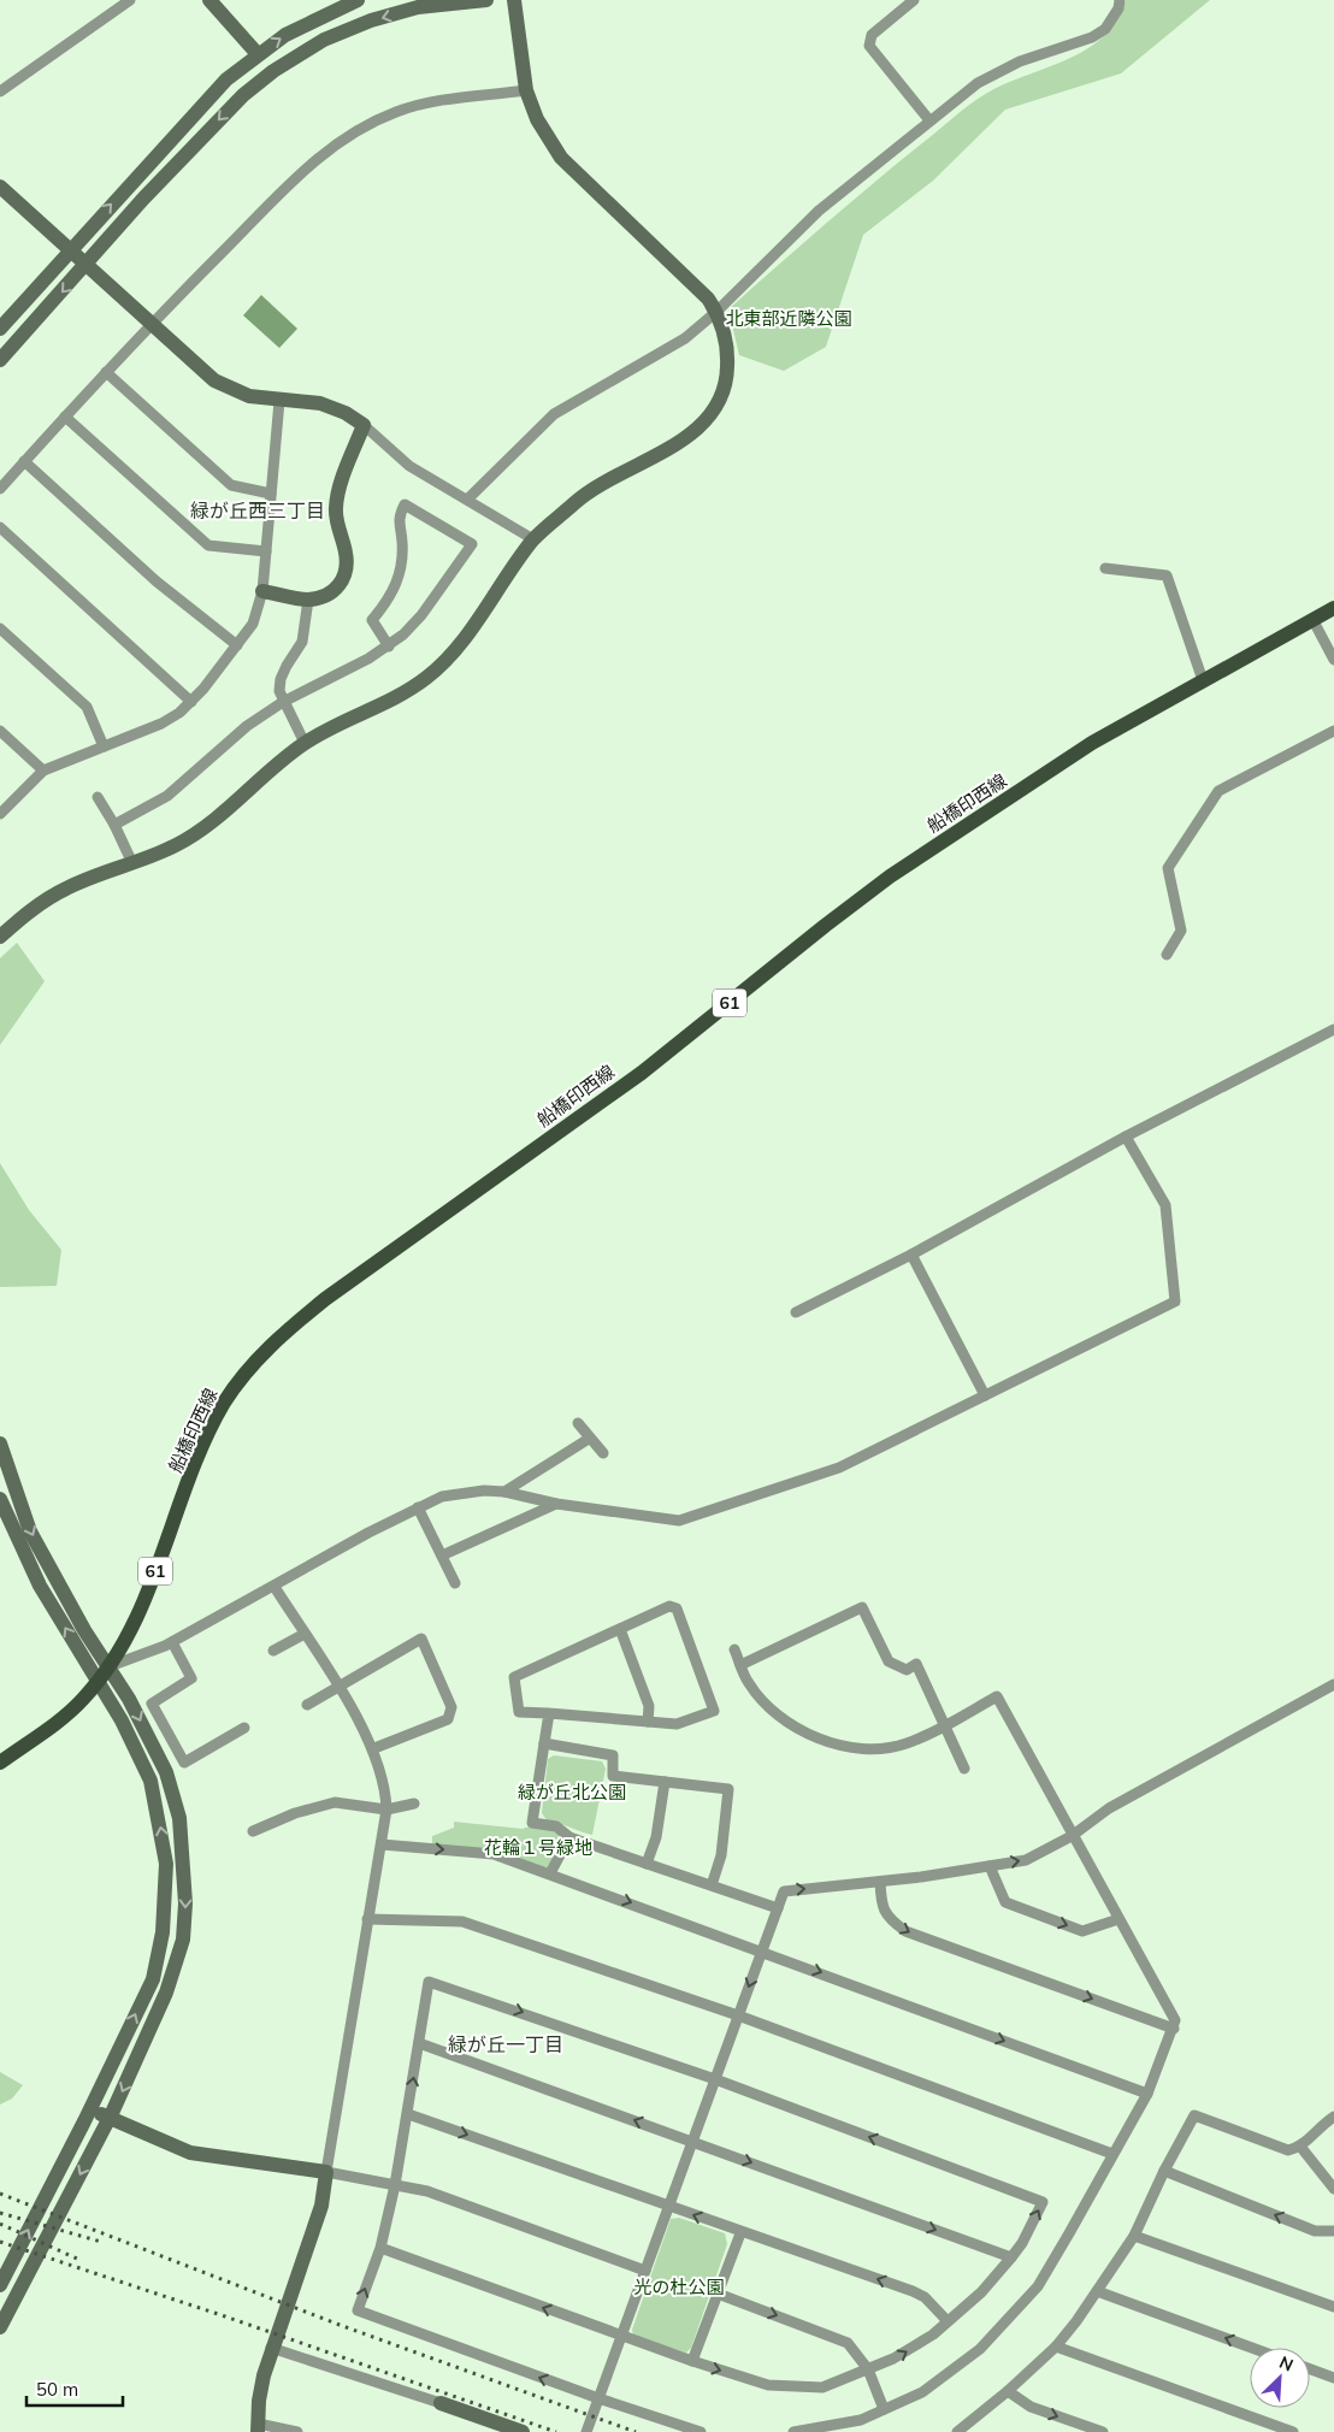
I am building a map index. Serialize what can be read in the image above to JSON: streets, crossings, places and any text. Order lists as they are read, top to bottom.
{
  "streets": {
    "main road": ["船橋印西線", "61"]
  },
  "districts": ["緑が丘西三丁目", "緑が丘一丁目"],
  "parks": [
    "北東部近隣公園",
    "緑が丘北公園",
    "花輪１号緑地",
    "光の杜公園"
  ],
  "scale_bar": "50 m",
  "north": "top right"
}
